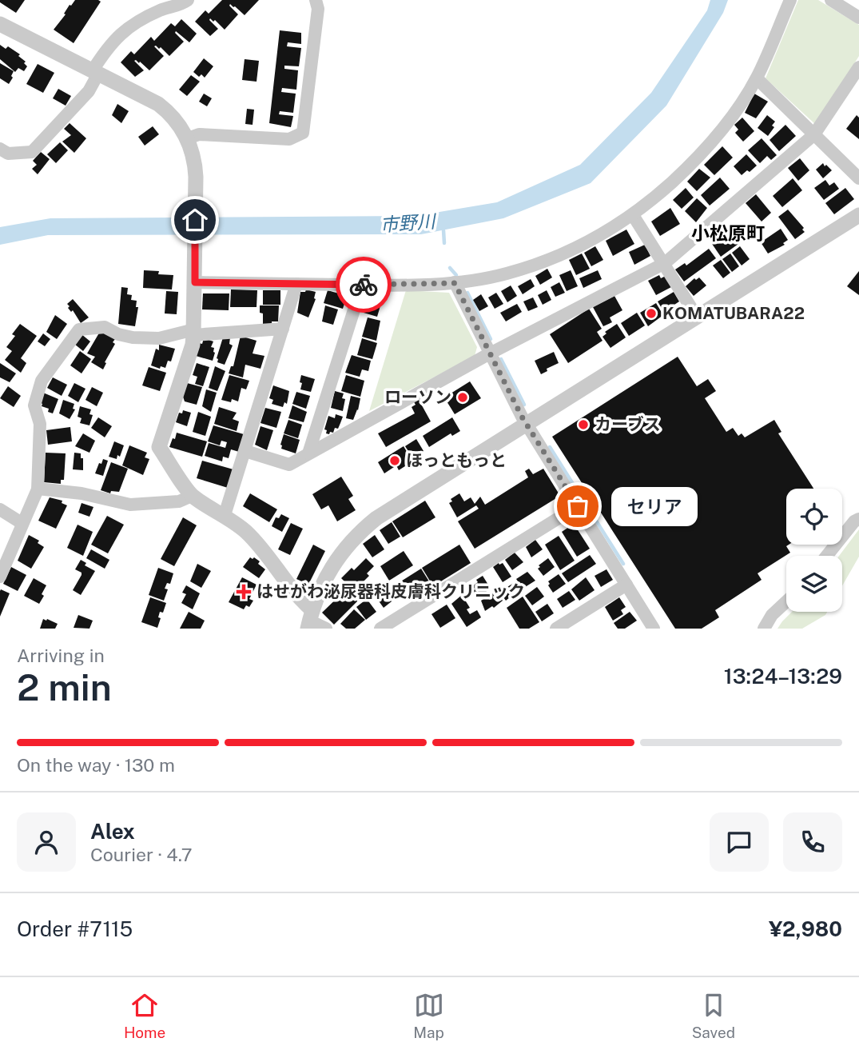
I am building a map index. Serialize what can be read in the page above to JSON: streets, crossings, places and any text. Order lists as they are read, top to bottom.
{
  "districts": ["小松原町"],
  "water": ["市野川"],
  "places": {
    "other": [
      "KOMATUBARA22",
      "ローソン",
      "カーブス",
      "ほっともっと",
      "セリア"
    ],
    "health": ["はせがわ泌尿器科皮膚科クリニック"]
  },
  "page": {
    "bubble": "セリア",
    "heading": ["2 min", "Arriving in", "13:24–13:29"],
    "panel": [
      "Alex",
      "Courier · 4.7",
      "Order #7115",
      "¥2,980"
    ],
    "bar": "On the way · 130 m",
    "tabs": ["Home", "Map", "Saved"]
  }
}
